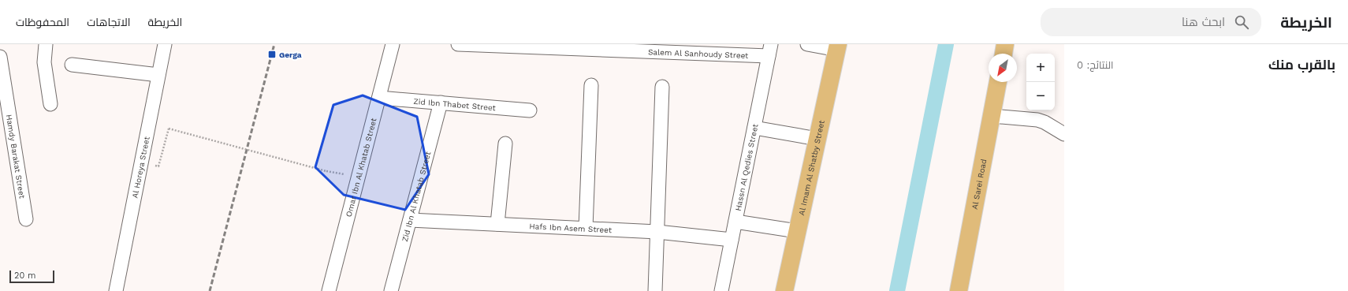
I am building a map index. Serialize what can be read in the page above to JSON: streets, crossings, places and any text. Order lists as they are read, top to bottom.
{
  "streets": {
    "main road": ["Al Imam Al Shatby Street", "Al Sarei Road"],
    "street": [
      "Salem Al Sanhoudy Street",
      "Zid Ibn Thabet Street",
      "Hamdy Barakat Street",
      "Al Horeya Street",
      "Omar Ibn Al Khatab Street",
      "Hassn Al Qedies Street",
      "Zid Ibn Al Khatab Street",
      "Hafs Ibn Asem Street"
    ]
  },
  "crossings": [
    ["Salem Al Sanhoudy Street", "Hassn Al Qedies Street"],
    ["Zid Ibn Thabet Street", "Omar Ibn Al Khatab Street"],
    ["Zid Ibn Thabet Street", "Zid Ibn Al Khatab Street"],
    ["Hassn Al Qedies Street", "Hafs Ibn Asem Street"],
    ["Zid Ibn Al Khatab Street", "Hafs Ibn Asem Street"]
  ],
  "places": {
    "transit": ["Gerga"]
  },
  "scale_bar": "20 m",
  "north": "bottom left",
  "page": {
    "header": "الخريطة",
    "search": "ابحث هنا",
    "nav": ["الخريطة", "الاتجاهات", "المحفوظات"],
    "heading": ["بالقرب منك", "النتائج: 0"],
    "map_buttons": ["+", "−"],
    "scale": "20 m"
  }
}
